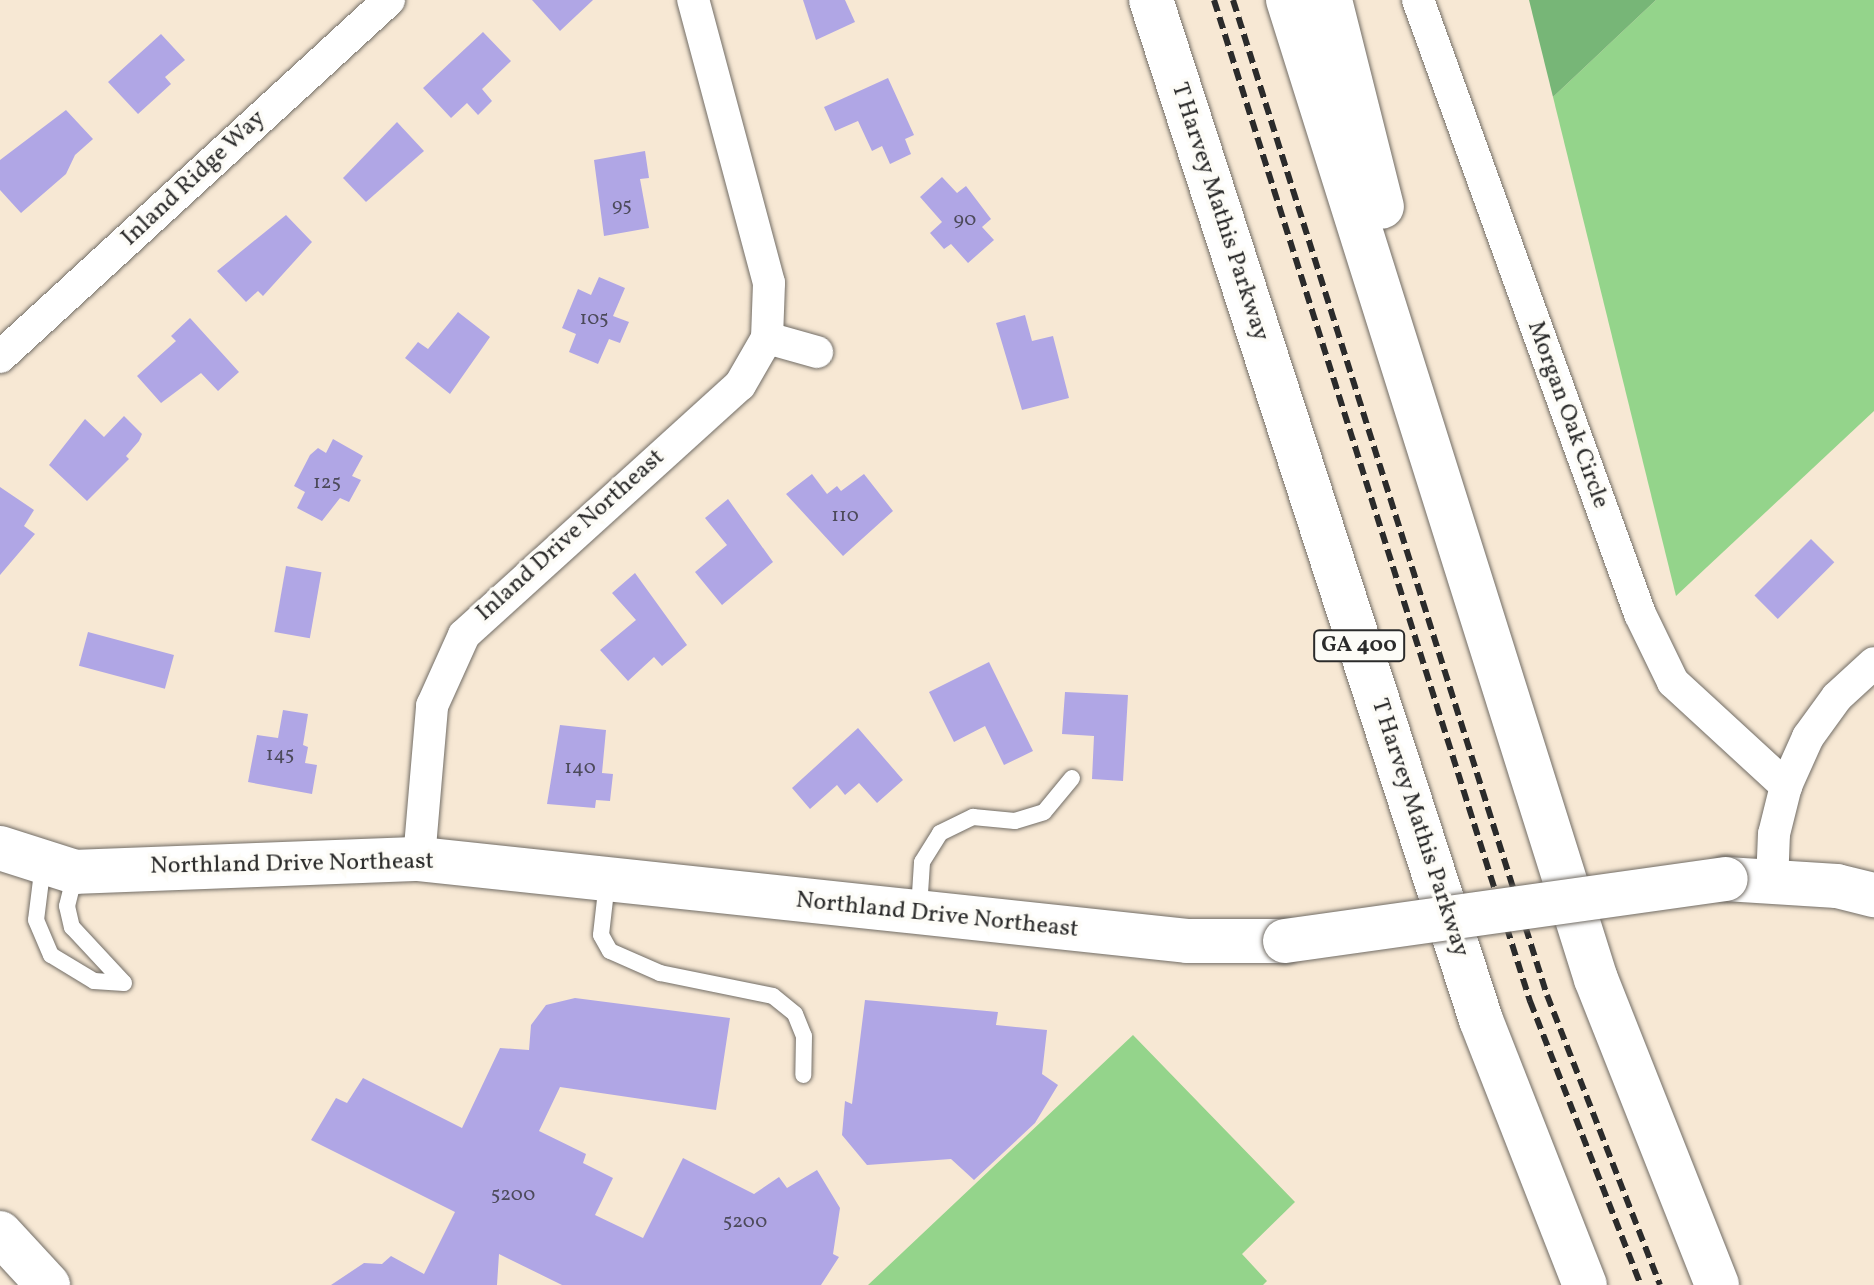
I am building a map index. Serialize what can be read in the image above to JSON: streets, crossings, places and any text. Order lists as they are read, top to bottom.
{
  "streets": {
    "main road": ["T Harvey Mathis Parkway", "GA 400", "Northland Drive Northeast"],
    "street": ["Inland Ridge Way", "Morgan Oak Circle", "Inland Drive Northeast"]
  },
  "crossings": [
    ["Inland Drive Northeast", "Northland Drive Northeast"]
  ],
  "house_numbers": [
    "95",
    "90",
    "105",
    "125",
    "110",
    "145",
    "140",
    "5200",
    "5200"
  ]
}
